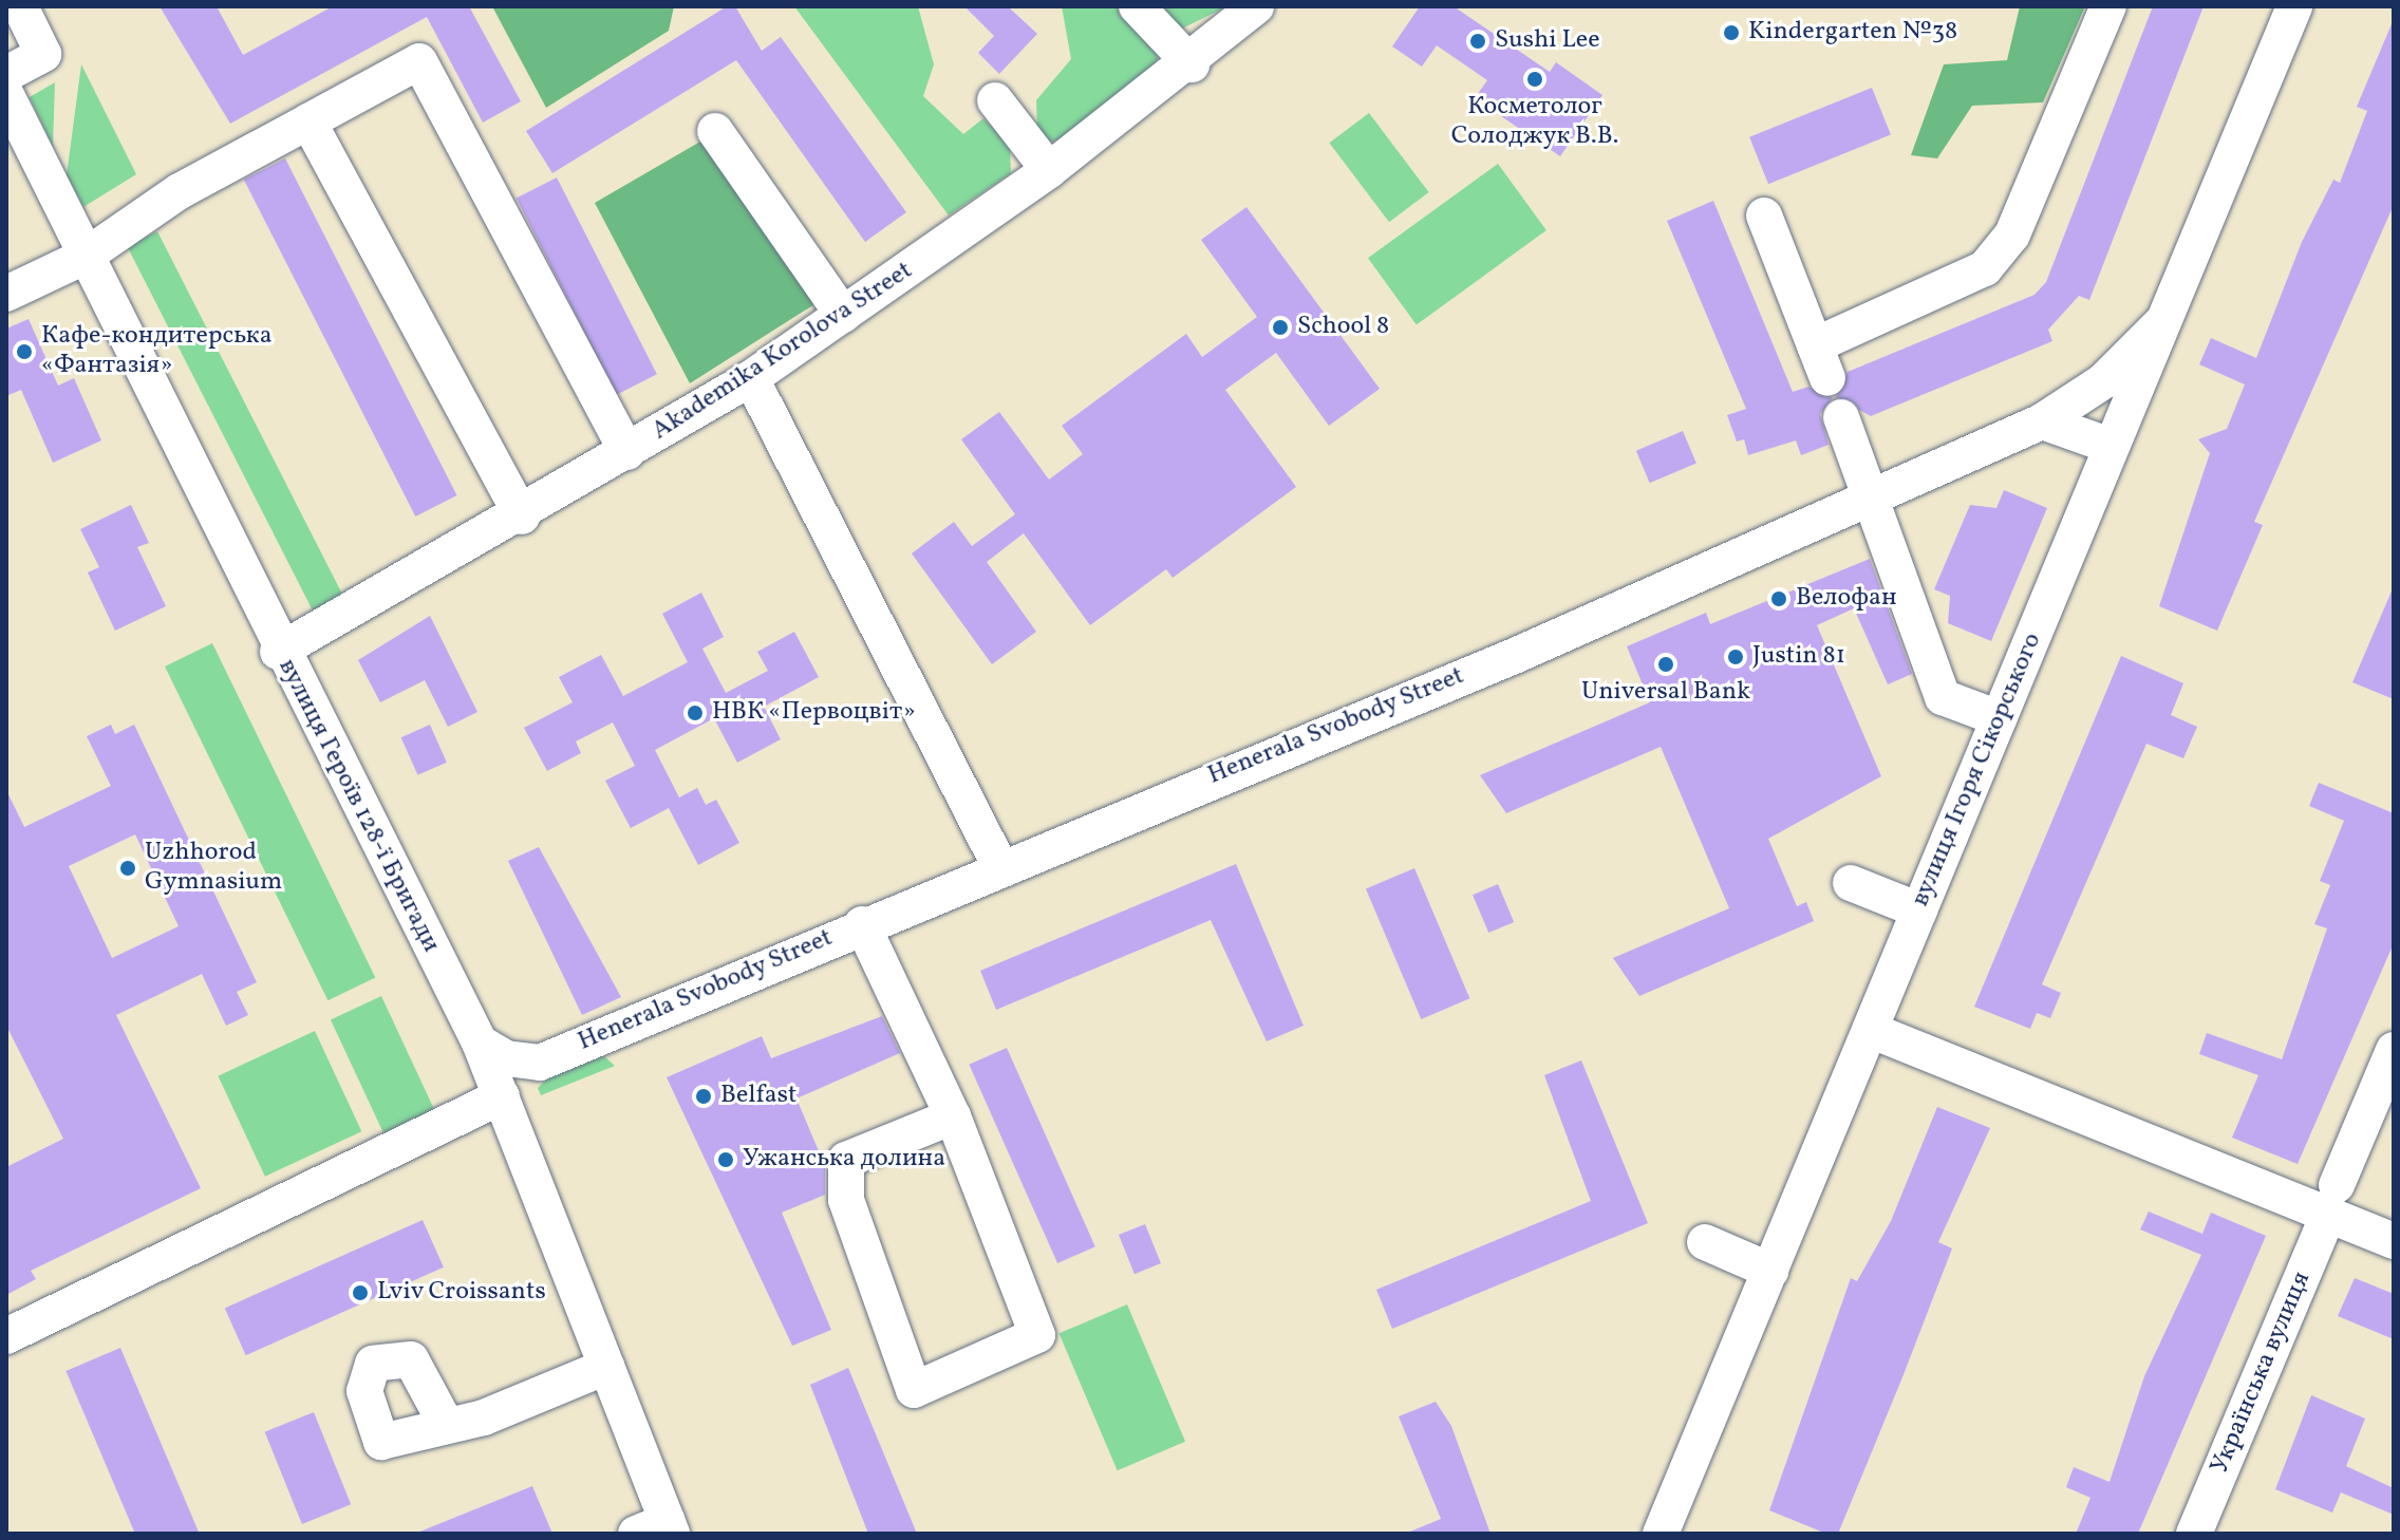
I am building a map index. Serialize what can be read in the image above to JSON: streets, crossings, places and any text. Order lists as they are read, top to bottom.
{
  "streets": {
    "street": [
      "Akademika Korolova Street",
      "Henerala Svobody Street",
      "вулиця Ігоря Сікорського",
      "вулиця Героїв 128-ї Бригади",
      "Українська вулиця"
    ]
  },
  "crossings": [
    ["Akademika Korolova Street", "вулиця Героїв 128-ї Бригади"],
    ["Henerala Svobody Street", "вулиця Ігоря Сікорського"]
  ],
  "places": [
    "Kindergarten №38",
    "Sushi Lee",
    "Косметолог Солоджук В.В.",
    "School 8",
    "Кафе-кондитерська «Фантазія»",
    "Велофан",
    "Justin 81",
    "Universal Bank",
    "НВК «Первоцвіт»",
    "Uzhhorod Gymnasium",
    "Belfast",
    "Ужанська долина",
    "Lviv Croissants"
  ]
}
